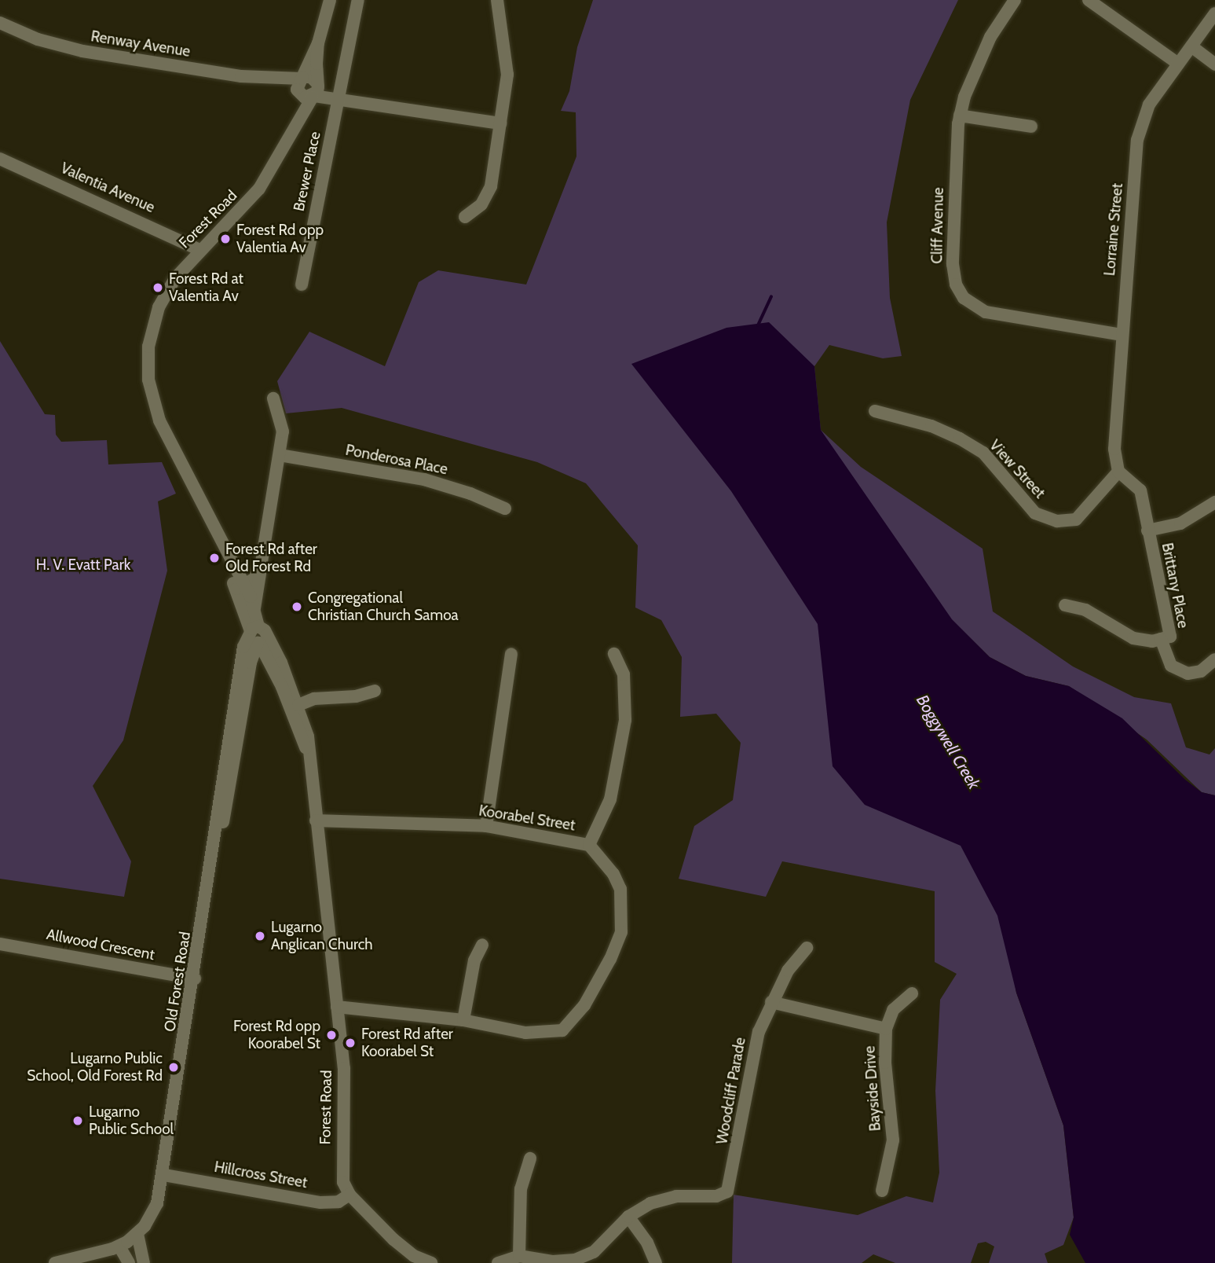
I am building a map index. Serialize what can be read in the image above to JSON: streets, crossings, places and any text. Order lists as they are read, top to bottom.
{
  "streets": {
    "street": [
      "Renway Avenue",
      "Brewer Place",
      "Valentia Avenue",
      "Forest Road",
      "Cliff Avenue",
      "Lorraine Street",
      "Ponderosa Place",
      "View Street",
      "Brittany Place",
      "Koorabel Street",
      "Allwood Crescent",
      "Old Forest Road",
      "Bayside Drive",
      "Woodcliff Parade",
      "Hillcross Street"
    ]
  },
  "crossings": [
    ["Renway Avenue", "Forest Road"],
    ["Valentia Avenue", "Forest Road"],
    ["Forest Road", "Koorabel Street"],
    ["Forest Road", "Old Forest Road"],
    ["Forest Road", "Hillcross Street"],
    ["Cliff Avenue", "Lorraine Street"],
    ["Lorraine Street", "View Street"],
    ["Lorraine Street", "Brittany Place"],
    ["View Street", "Brittany Place"],
    ["Allwood Crescent", "Old Forest Road"],
    ["Old Forest Road", "Hillcross Street"]
  ],
  "water": ["Boggywell Creek"],
  "parks": ["H. V. Evatt Park"],
  "places": [
    "Forest Rd opp Valentia Av",
    "Forest Rd at Valentia Av",
    "Forest Rd after Old Forest Rd",
    "Congregational Christian Church Samoa",
    "Lugarno Anglican Church",
    "Forest Rd opp Koorabel St",
    "Forest Rd after Koorabel St",
    "Lugarno Public School, Old Forest Rd",
    "Lugarno Public School"
  ]
}
